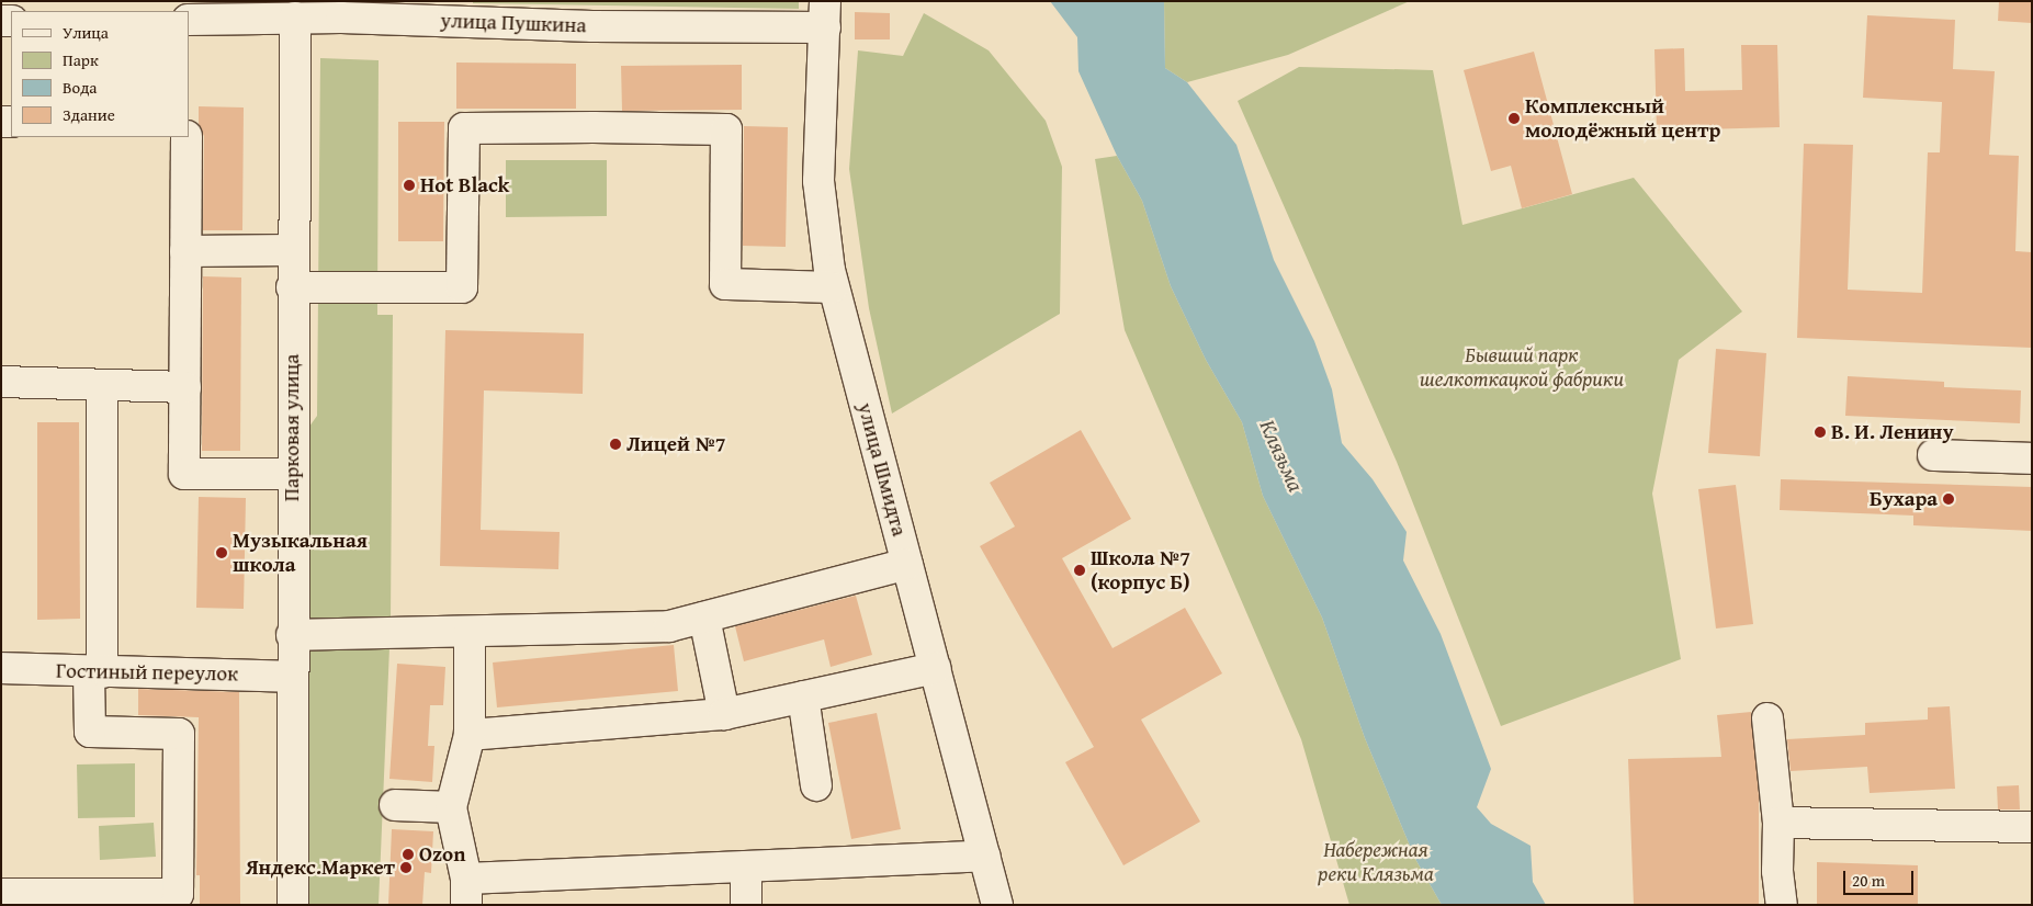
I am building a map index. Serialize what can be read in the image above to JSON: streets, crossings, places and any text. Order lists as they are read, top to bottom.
{
  "streets": {
    "street": [
      "улица Пушкина",
      "Парковая улица",
      "улица Шмидта",
      "Гостиный переулок"
    ]
  },
  "crossings": [
    ["улица Пушкина", "Парковая улица"],
    ["улица Пушкина", "улица Шмидта"],
    ["Парковая улица", "Гостиный переулок"]
  ],
  "water": ["Клязьма"],
  "parks": ["Бывший парк шелкоткацкой фабрики", "Набережная реки Клязьма"],
  "places": [
    "Комплексный молодёжный центр",
    "Hot Black",
    "В. И. Ленину",
    "Лицей №7",
    "Бухара",
    "Музыкальная школа",
    "Школа №7 (корпус Б)",
    "Ozon",
    "Яндекс.Маркет"
  ],
  "legend": [
    "Улица",
    "Парк",
    "Вода",
    "Здание"
  ],
  "scale_bar": "20 m"
}
